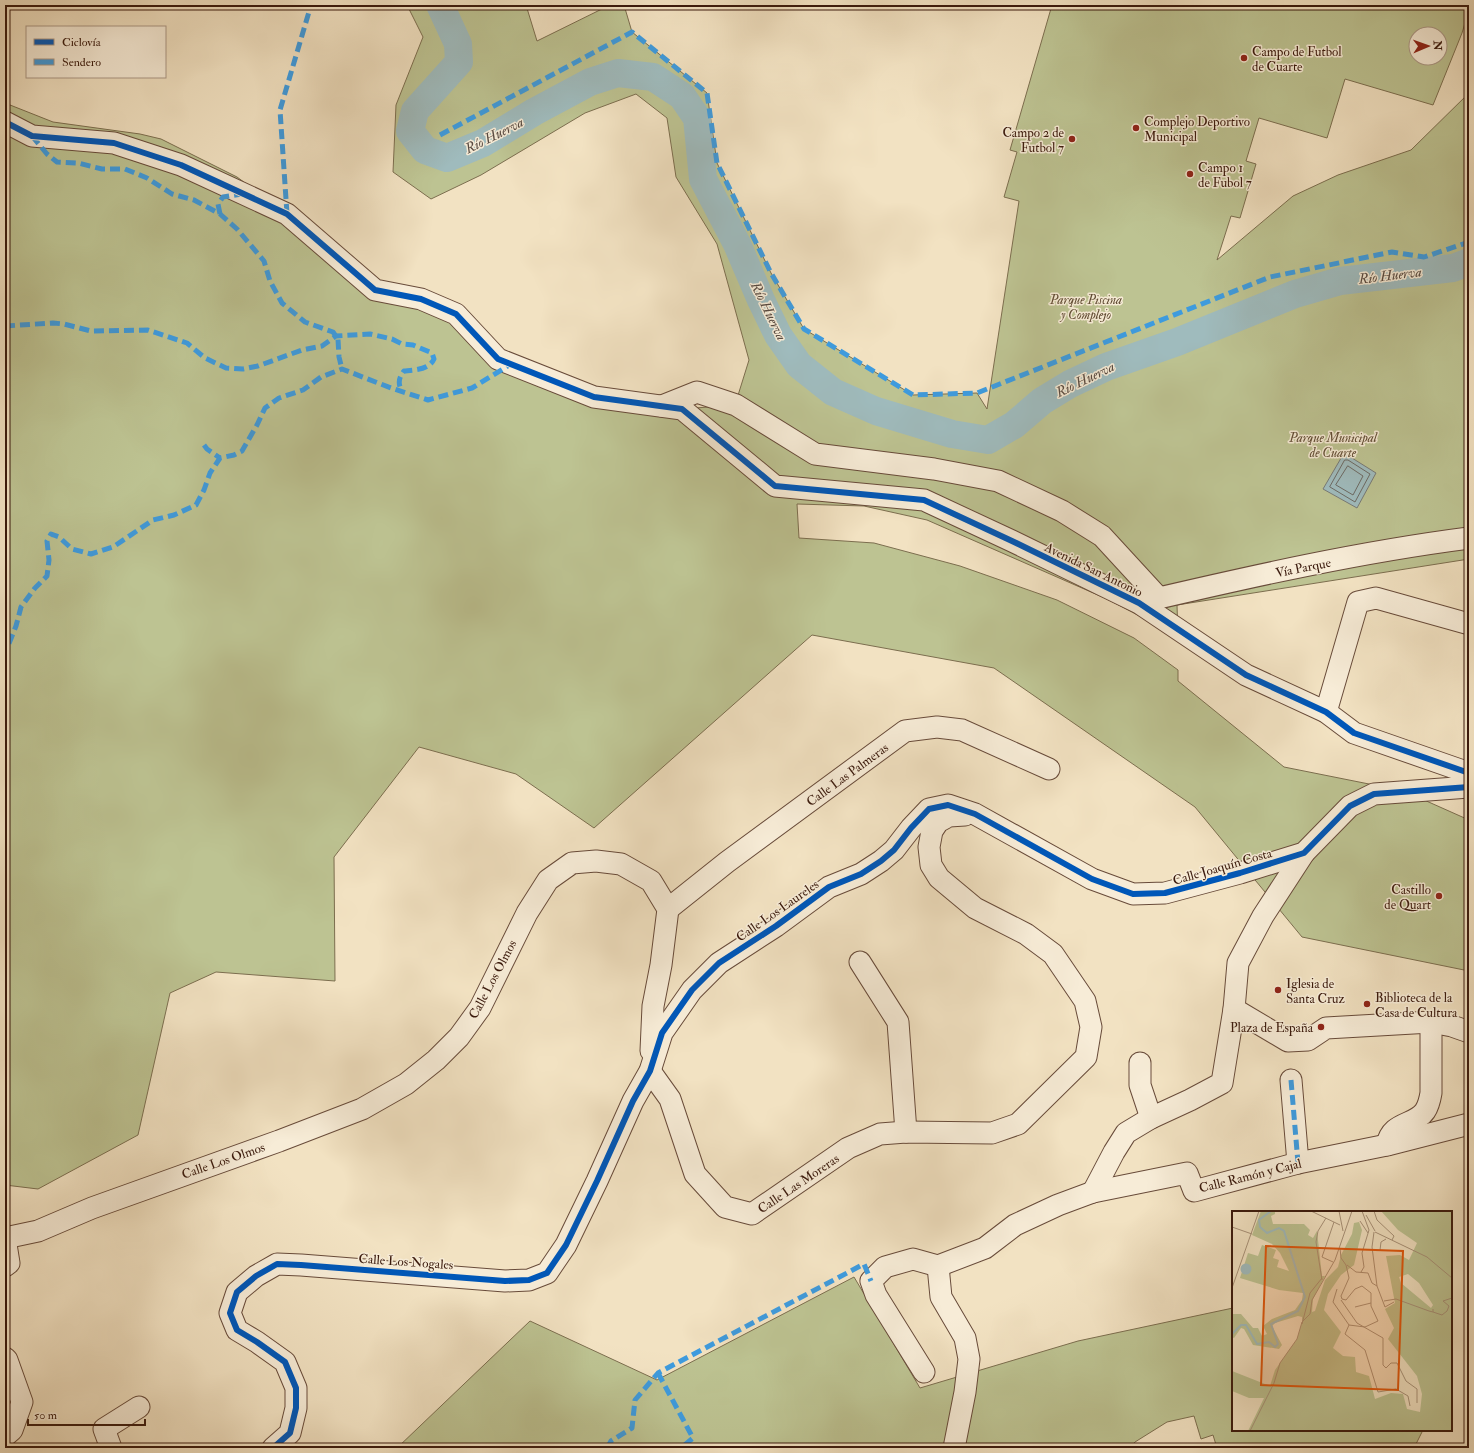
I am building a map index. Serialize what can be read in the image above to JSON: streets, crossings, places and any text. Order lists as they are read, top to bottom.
{
  "streets": {
    "street": [
      "Vía Parque",
      "Avenida San Antonio",
      "Calle Las Palmeras",
      "Calle Joaquín Costa",
      "Calle Los Laureles",
      "Calle Los Olmos",
      "Calle Ramón y Cajal",
      "Calle Las Moreras",
      "Calle Los Nogales"
    ]
  },
  "crossings": [
    ["Vía Parque", "Avenida San Antonio"],
    ["Calle Las Palmeras", "Calle Los Olmos"],
    ["Calle Joaquín Costa", "Calle Los Laureles"],
    ["Calle Joaquín Costa", "Calle Las Moreras"],
    ["Calle Los Laureles", "Calle Las Moreras"],
    ["Calle Los Laureles", "Calle Los Nogales"],
    ["Calle Las Moreras", "Calle Los Nogales"]
  ],
  "water": ["Río Huerva"],
  "parks": ["Parque Piscina y Complejo", "Parque Municipal de Cuarte"],
  "places": [
    "Campo de Futbol de Cuarte",
    "Complejo Deportivo Municipal",
    "Campo 2 de Futbol 7",
    "Campo 1 de Fubol 7",
    "Castillo de Quart",
    "Iglesia de Santa Cruz",
    "Biblioteca de la Casa de Cultura",
    "Plaza de España"
  ],
  "legend": ["Ciclovía", "Sendero"],
  "scale_bar": "50 m",
  "north": "right"
}
